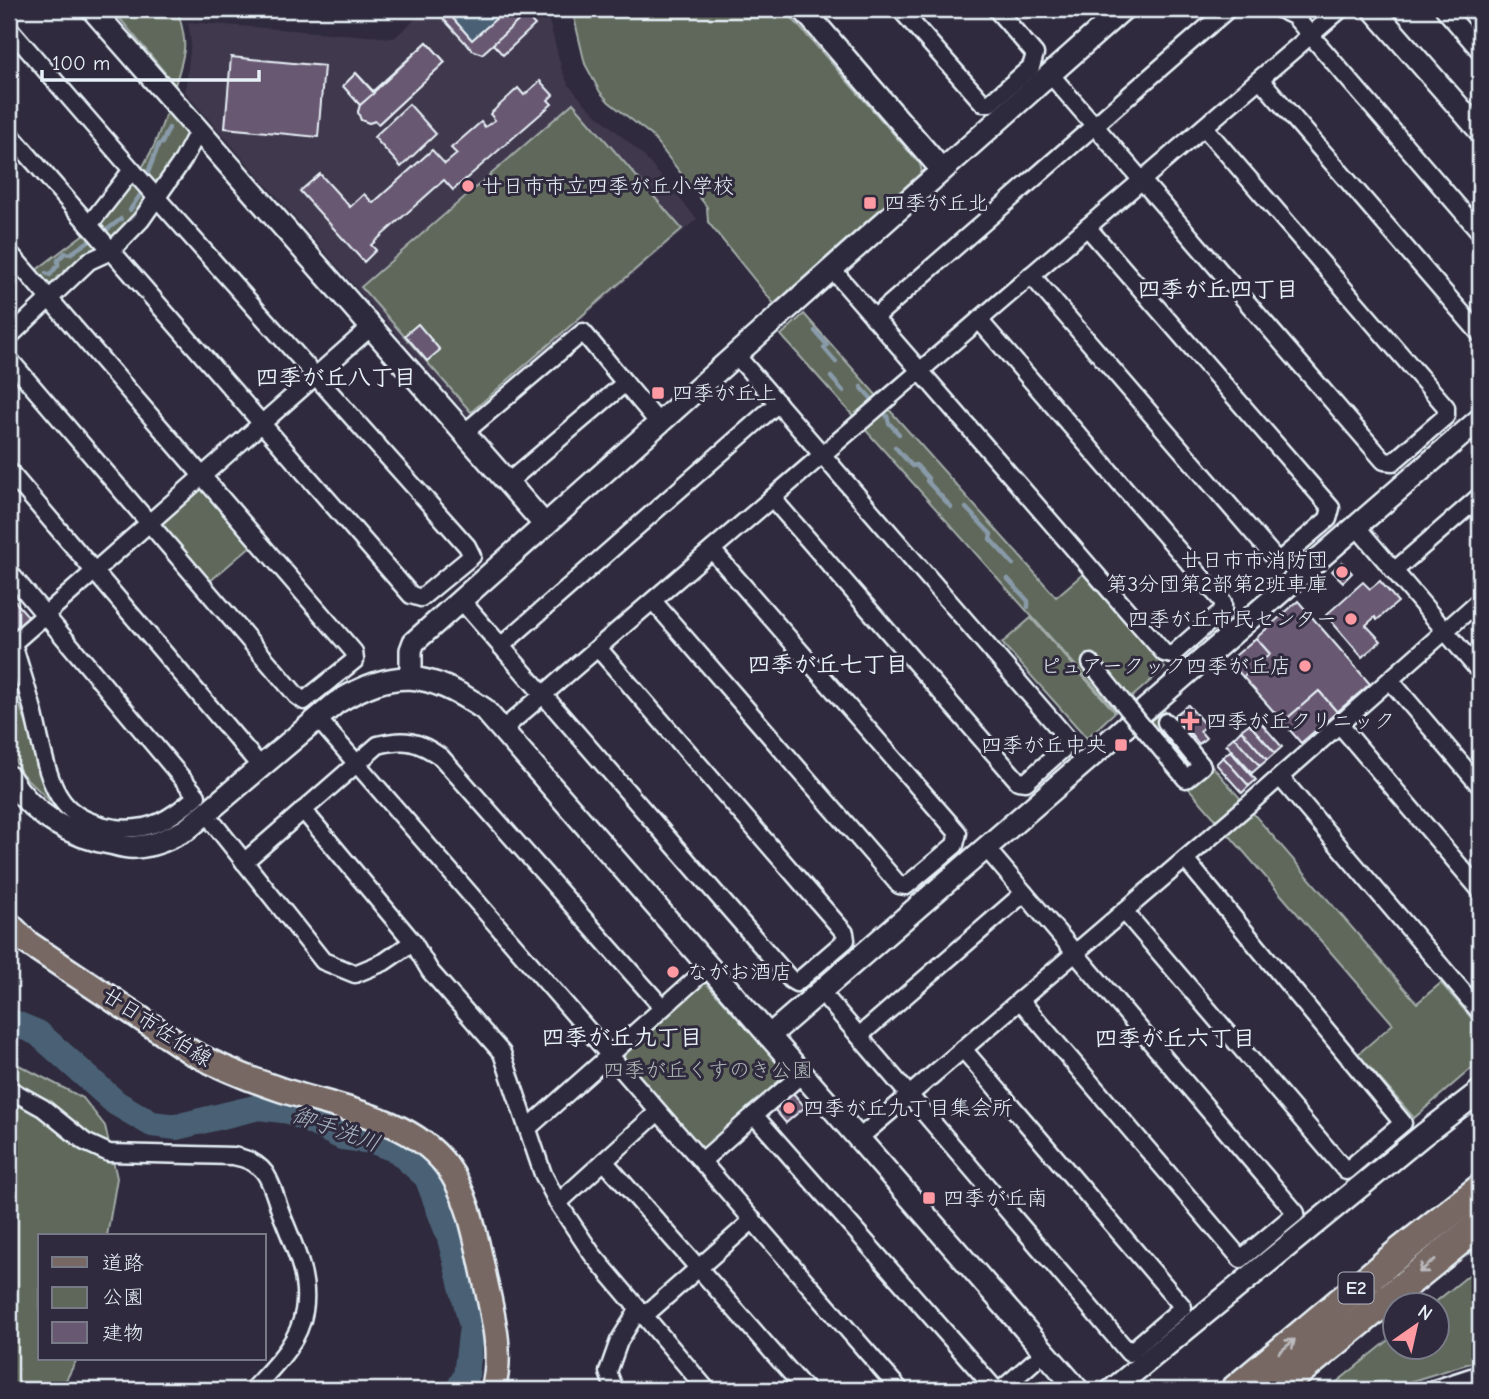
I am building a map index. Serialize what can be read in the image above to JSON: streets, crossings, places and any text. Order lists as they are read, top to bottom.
{
  "streets": {
    "highway": ["E2"],
    "main road": ["廿日市佐伯線"]
  },
  "districts": [
    "四季が丘四丁目",
    "四季が丘八丁目",
    "四季が丘七丁目",
    "四季が丘九丁目",
    "四季が丘六丁目"
  ],
  "water": ["御手洗川"],
  "parks": ["四季が丘くすのき公園"],
  "places": {
    "other": [
      "廿日市市立四季が丘小学校",
      "廿日市市消防団 第3分団第2部第2班車庫",
      "四季が丘市民センター",
      "ピュアークック四季が丘店",
      "ながお酒店",
      "四季が丘九丁目集会所"
    ],
    "transit": [
      "四季が丘北",
      "四季が丘上",
      "四季が丘中央",
      "四季が丘南"
    ],
    "health": ["四季が丘クリニック"]
  },
  "legend": ["道路", "公園", "建物"],
  "scale_bar": "100 m",
  "north": "top right"
}
